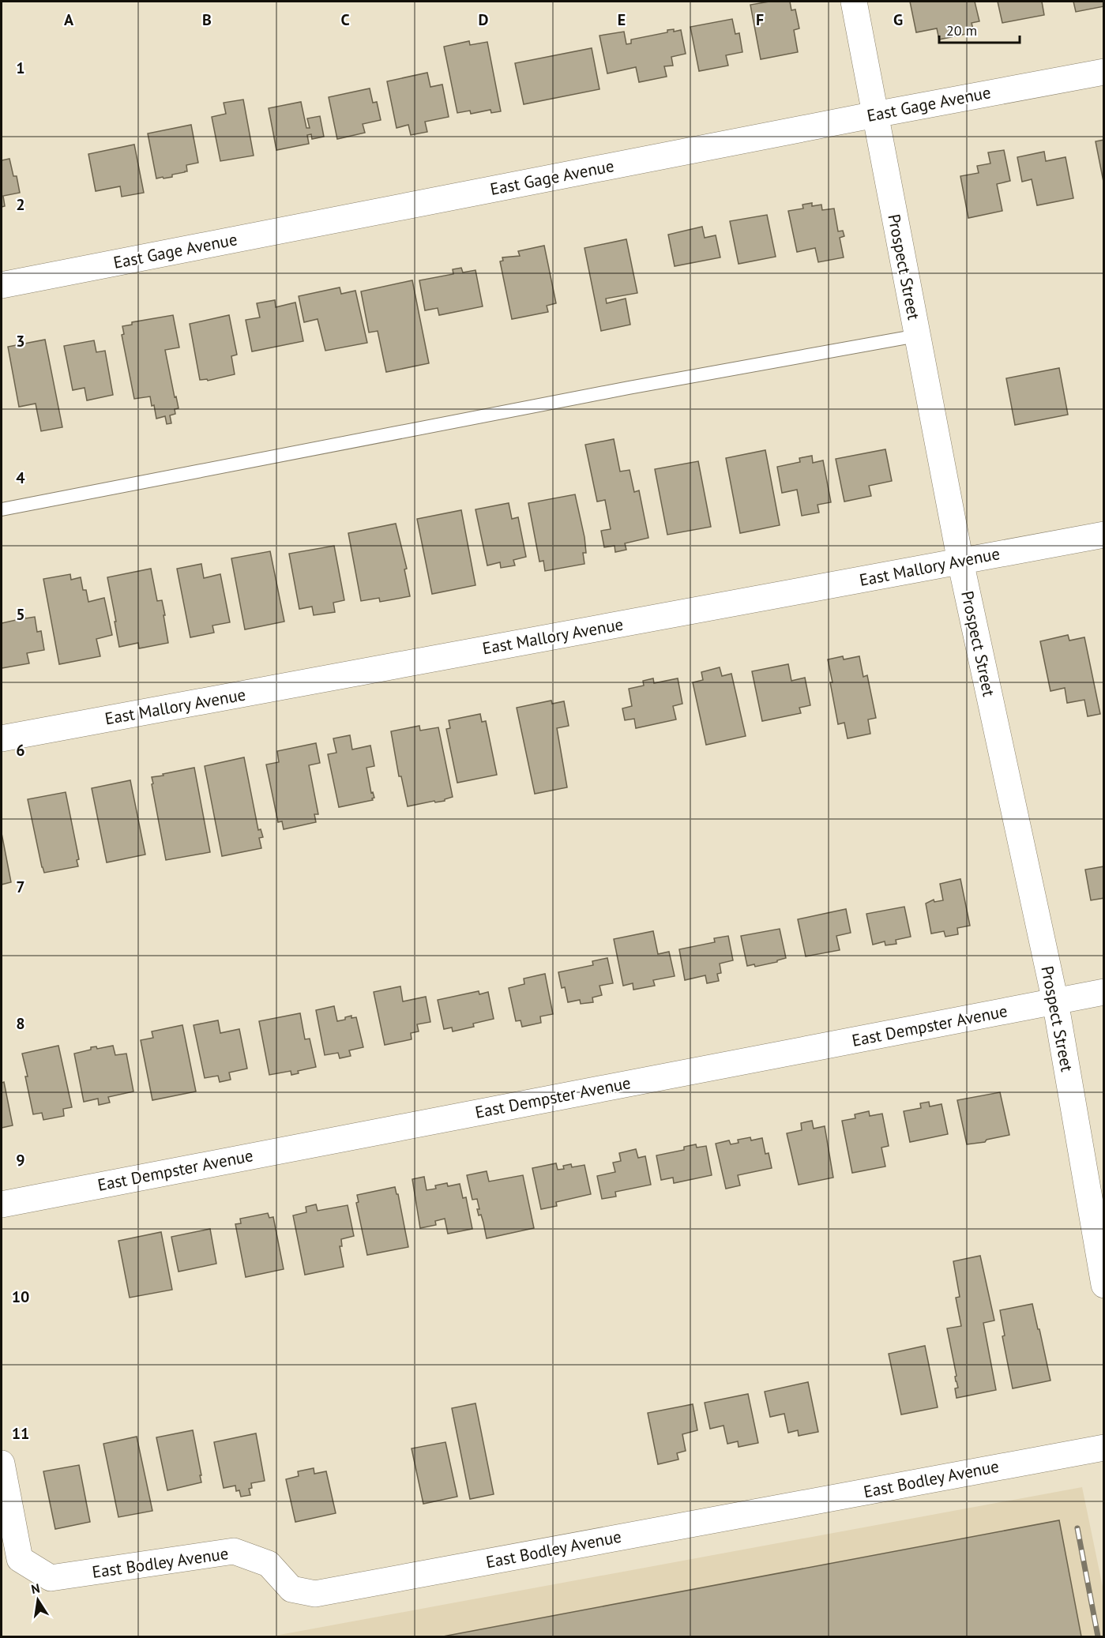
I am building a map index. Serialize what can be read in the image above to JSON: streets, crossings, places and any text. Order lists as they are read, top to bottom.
{
  "streets": {
    "street": [
      "East Gage Avenue",
      "Prospect Street",
      "East Mallory Avenue",
      "East Dempster Avenue",
      "East Bodley Avenue"
    ]
  },
  "crossings": [
    ["East Gage Avenue", "Prospect Street"],
    ["Prospect Street", "East Mallory Avenue"],
    ["Prospect Street", "East Dempster Avenue"]
  ],
  "scale_bar": "20 m",
  "north": "top",
  "grid": {
    "columns": [
      "A",
      "B",
      "C",
      "D",
      "E",
      "F",
      "G"
    ],
    "rows": [
      "1",
      "2",
      "3",
      "4",
      "5",
      "6",
      "7",
      "8",
      "9",
      "10",
      "11"
    ]
  }
}
